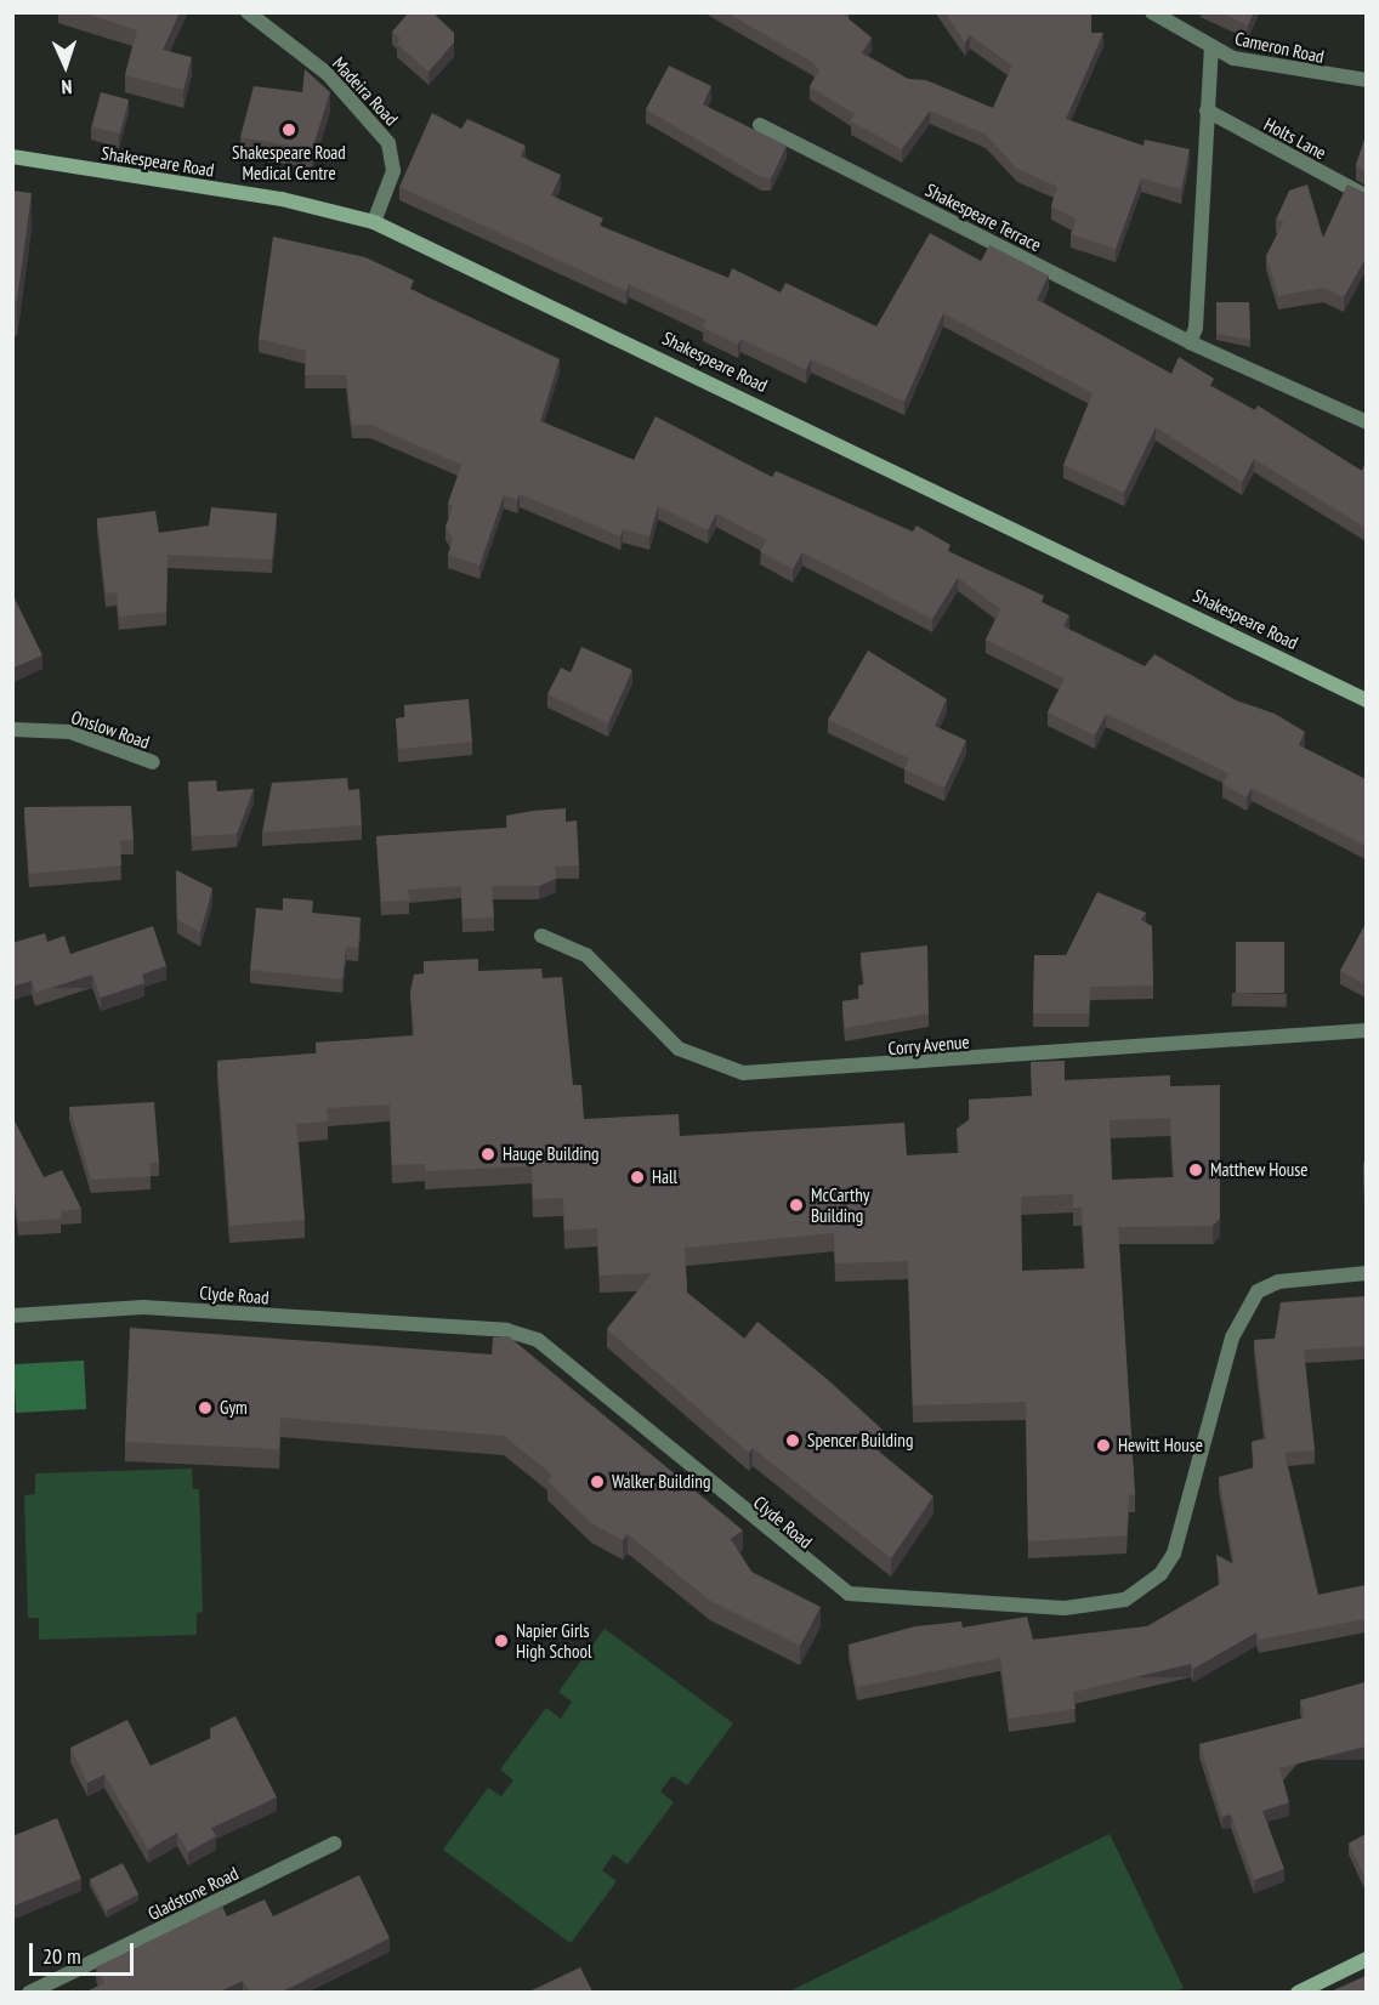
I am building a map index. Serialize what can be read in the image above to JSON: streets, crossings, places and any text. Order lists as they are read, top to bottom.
{
  "streets": {
    "street": [
      "Cameron Road",
      "Madeira Road",
      "Holts Lane",
      "Shakespeare Road",
      "Shakespeare Terrace",
      "Onslow Road",
      "Corry Avenue",
      "Clyde Road",
      "Gladstone Road"
    ]
  },
  "crossings": [
    ["Madeira Road", "Shakespeare Road"]
  ],
  "places": [
    "Shakespeare Road Medical Centre",
    "Hauge Building",
    "Matthew House",
    "Hall",
    "McCarthy Building",
    "Gym",
    "Spencer Building",
    "Hewitt House",
    "Walker Building",
    "Napier Girls High School"
  ],
  "scale_bar": "20 m",
  "north": "bottom"
}
